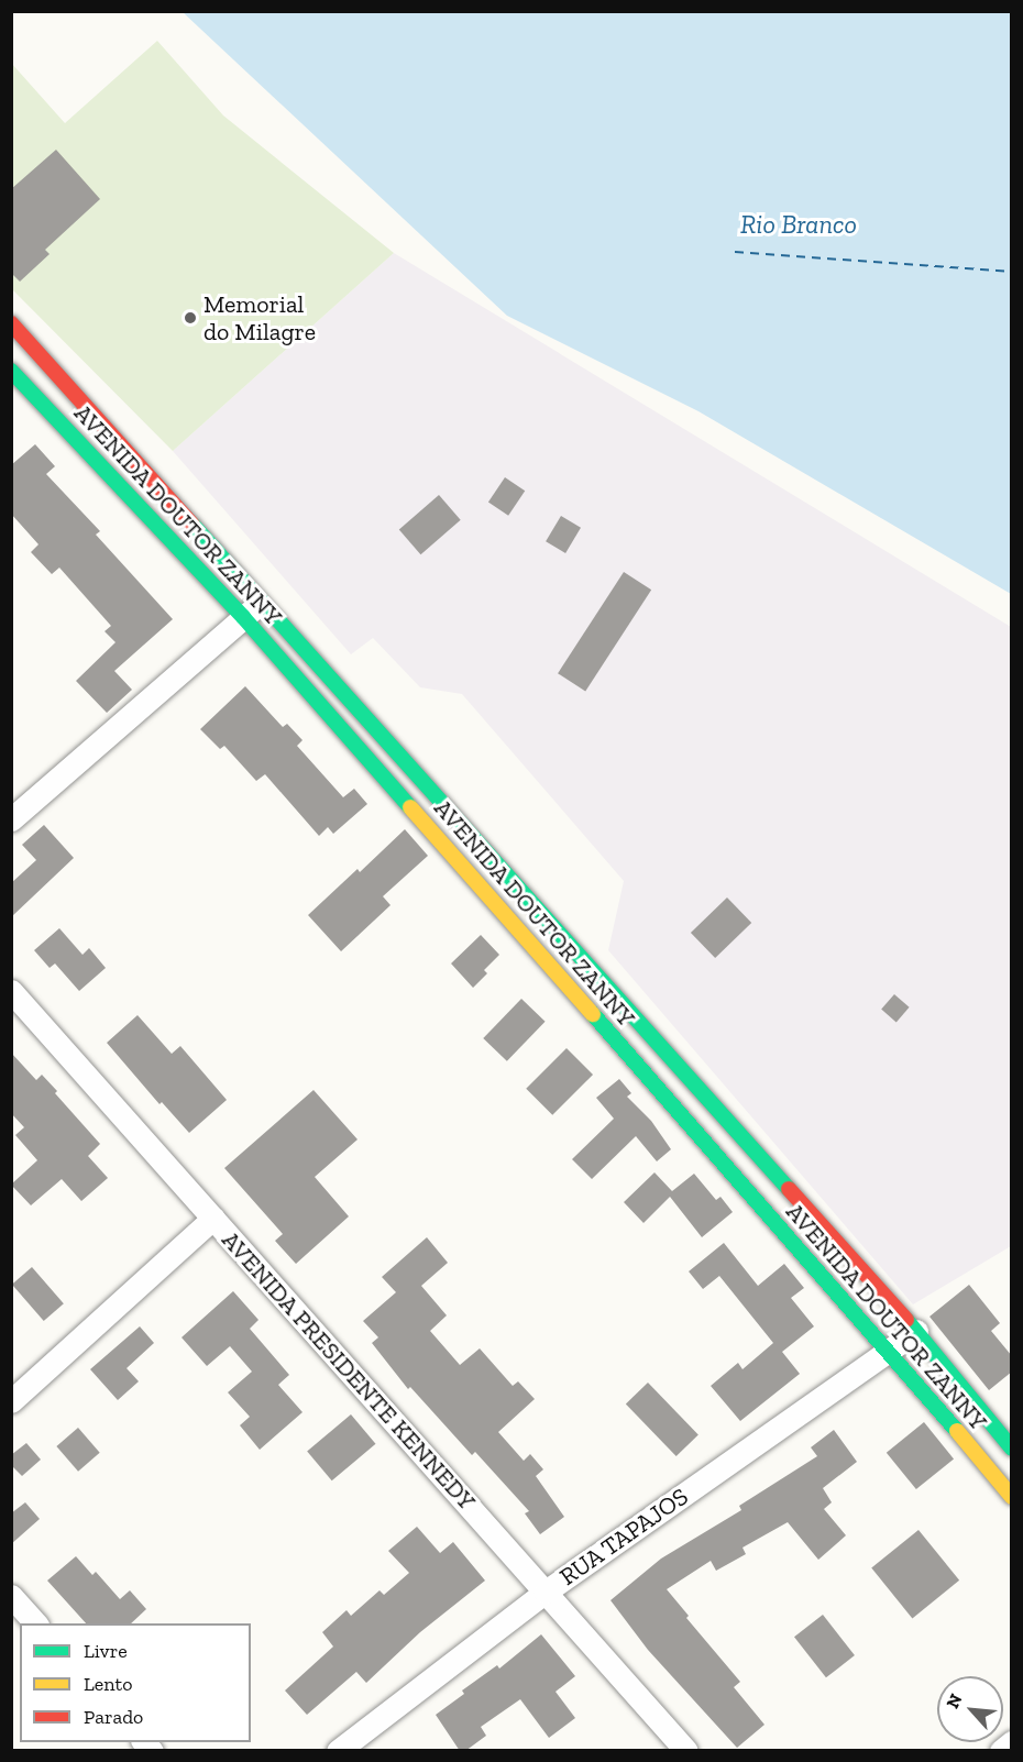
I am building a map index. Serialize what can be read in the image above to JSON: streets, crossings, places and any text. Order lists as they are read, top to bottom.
{
  "streets": {
    "street": ["AVENIDA DOUTOR ZANNY", "AVENIDA PRESIDENTE KENNEDY", "RUA TAPAJOS"]
  },
  "crossings": [
    ["AVENIDA DOUTOR ZANNY", "RUA TAPAJOS"],
    ["AVENIDA PRESIDENTE KENNEDY", "RUA TAPAJOS"]
  ],
  "water": ["Rio Branco"],
  "places": ["Memorial do Milagre"],
  "legend": ["Livre", "Lento", "Parado"],
  "north": "top left"
}
